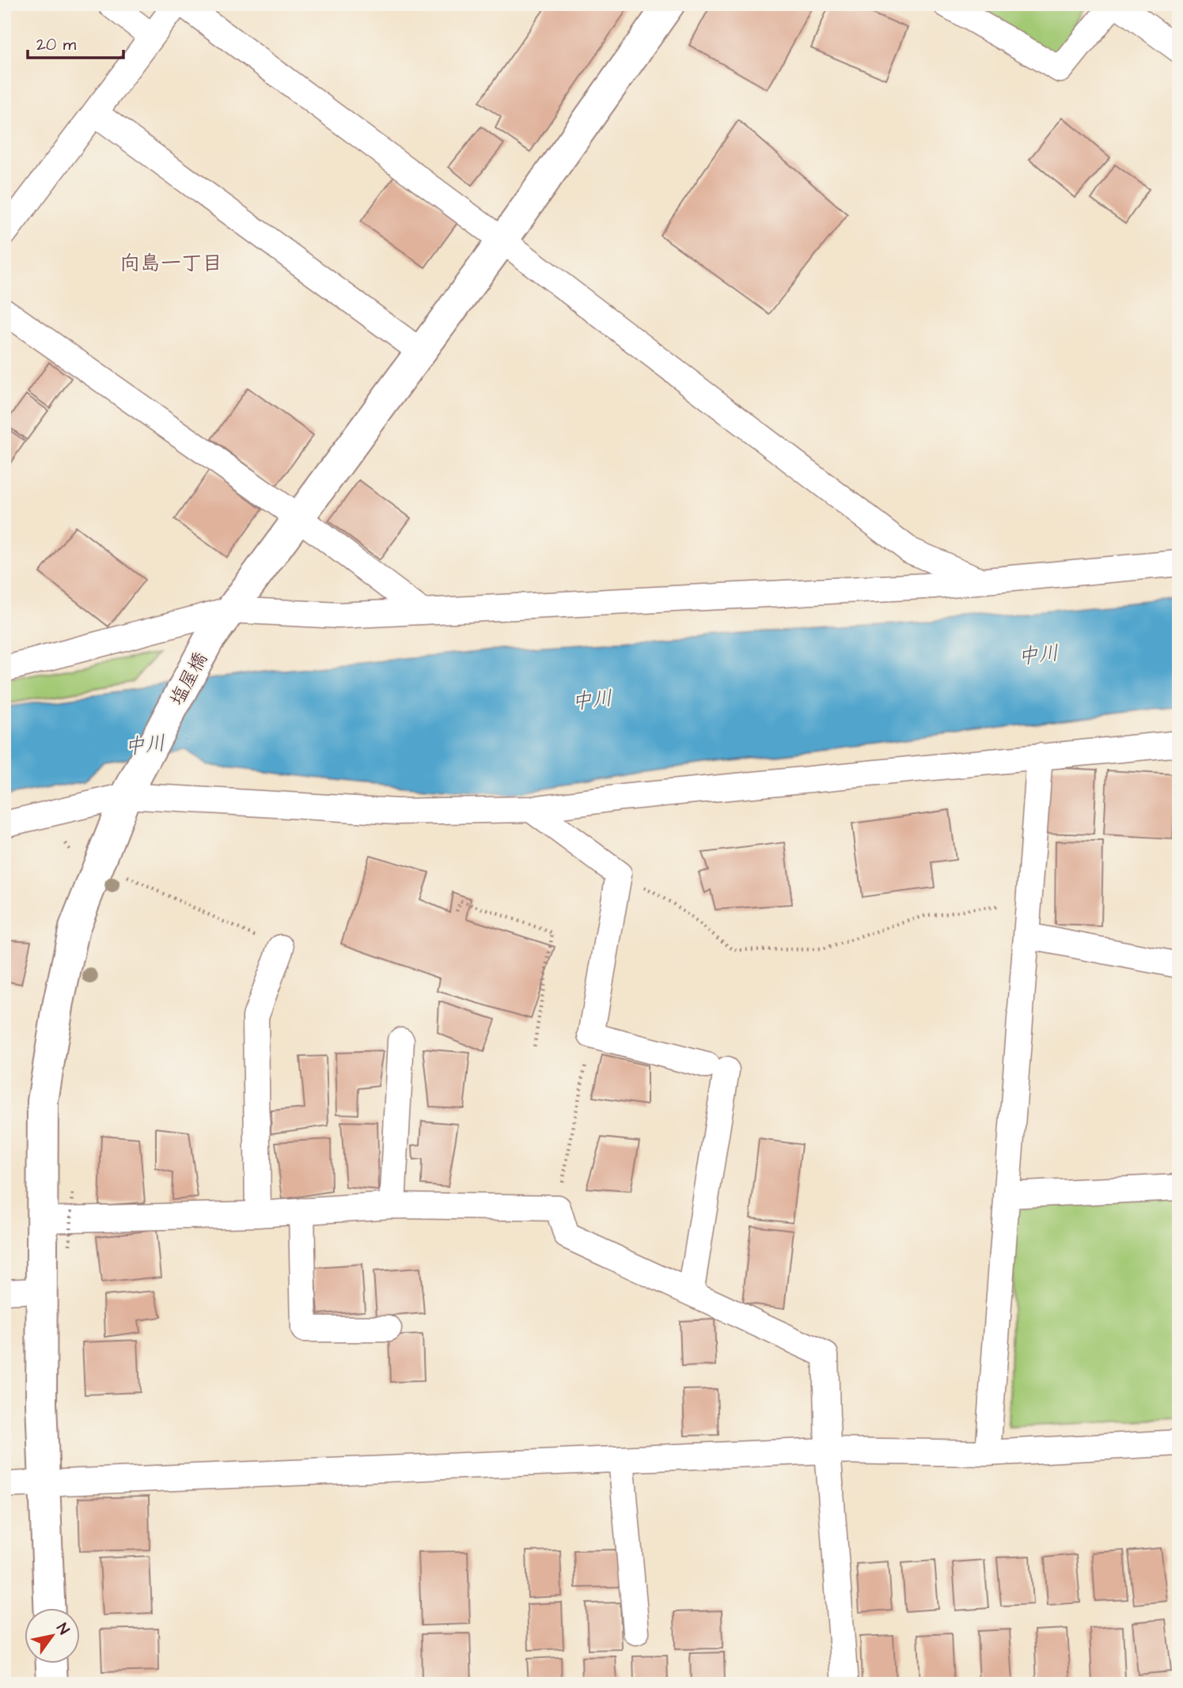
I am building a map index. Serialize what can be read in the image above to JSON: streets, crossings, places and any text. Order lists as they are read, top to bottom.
{
  "streets": {
    "street": ["塩屋橋"]
  },
  "districts": ["向島一丁目"],
  "water": ["中川"],
  "scale_bar": "20 m",
  "north": "top right"
}
